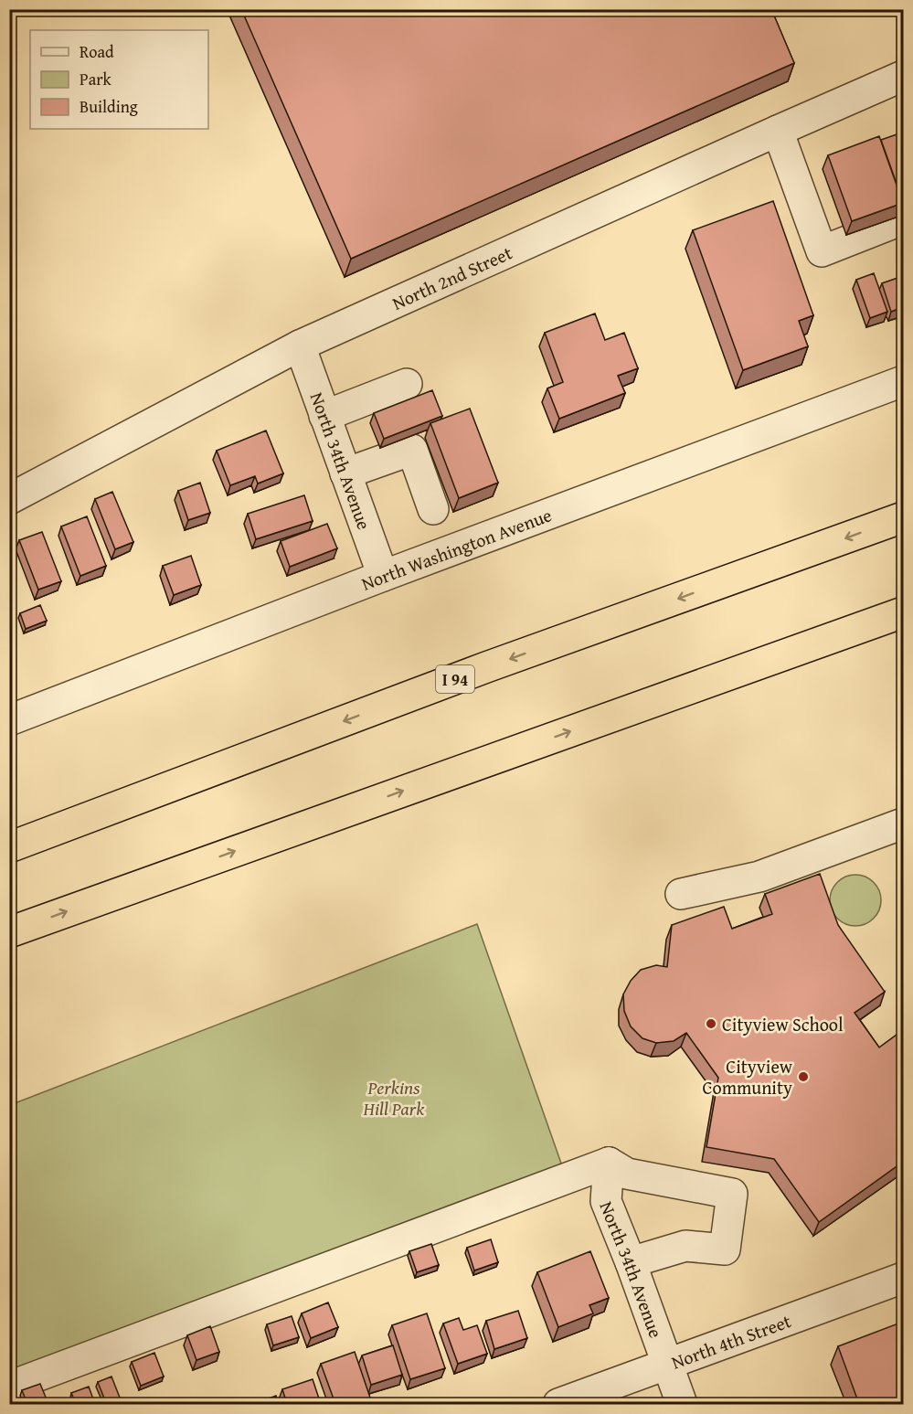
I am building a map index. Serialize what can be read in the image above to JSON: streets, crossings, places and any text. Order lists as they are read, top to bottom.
{
  "streets": {
    "highway": ["I 94"],
    "street": [
      "North 2nd Street",
      "North 34th Avenue",
      "North Washington Avenue",
      "North 4th Street"
    ]
  },
  "crossings": [
    ["North 2nd Street", "North 34th Avenue"],
    ["North 34th Avenue", "North Washington Avenue"],
    ["North 34th Avenue", "North 4th Street"]
  ],
  "parks": ["Perkins Hill Park"],
  "places": ["Cityview School", "Cityview Community"],
  "legend": ["Road", "Park", "Building"]
}
